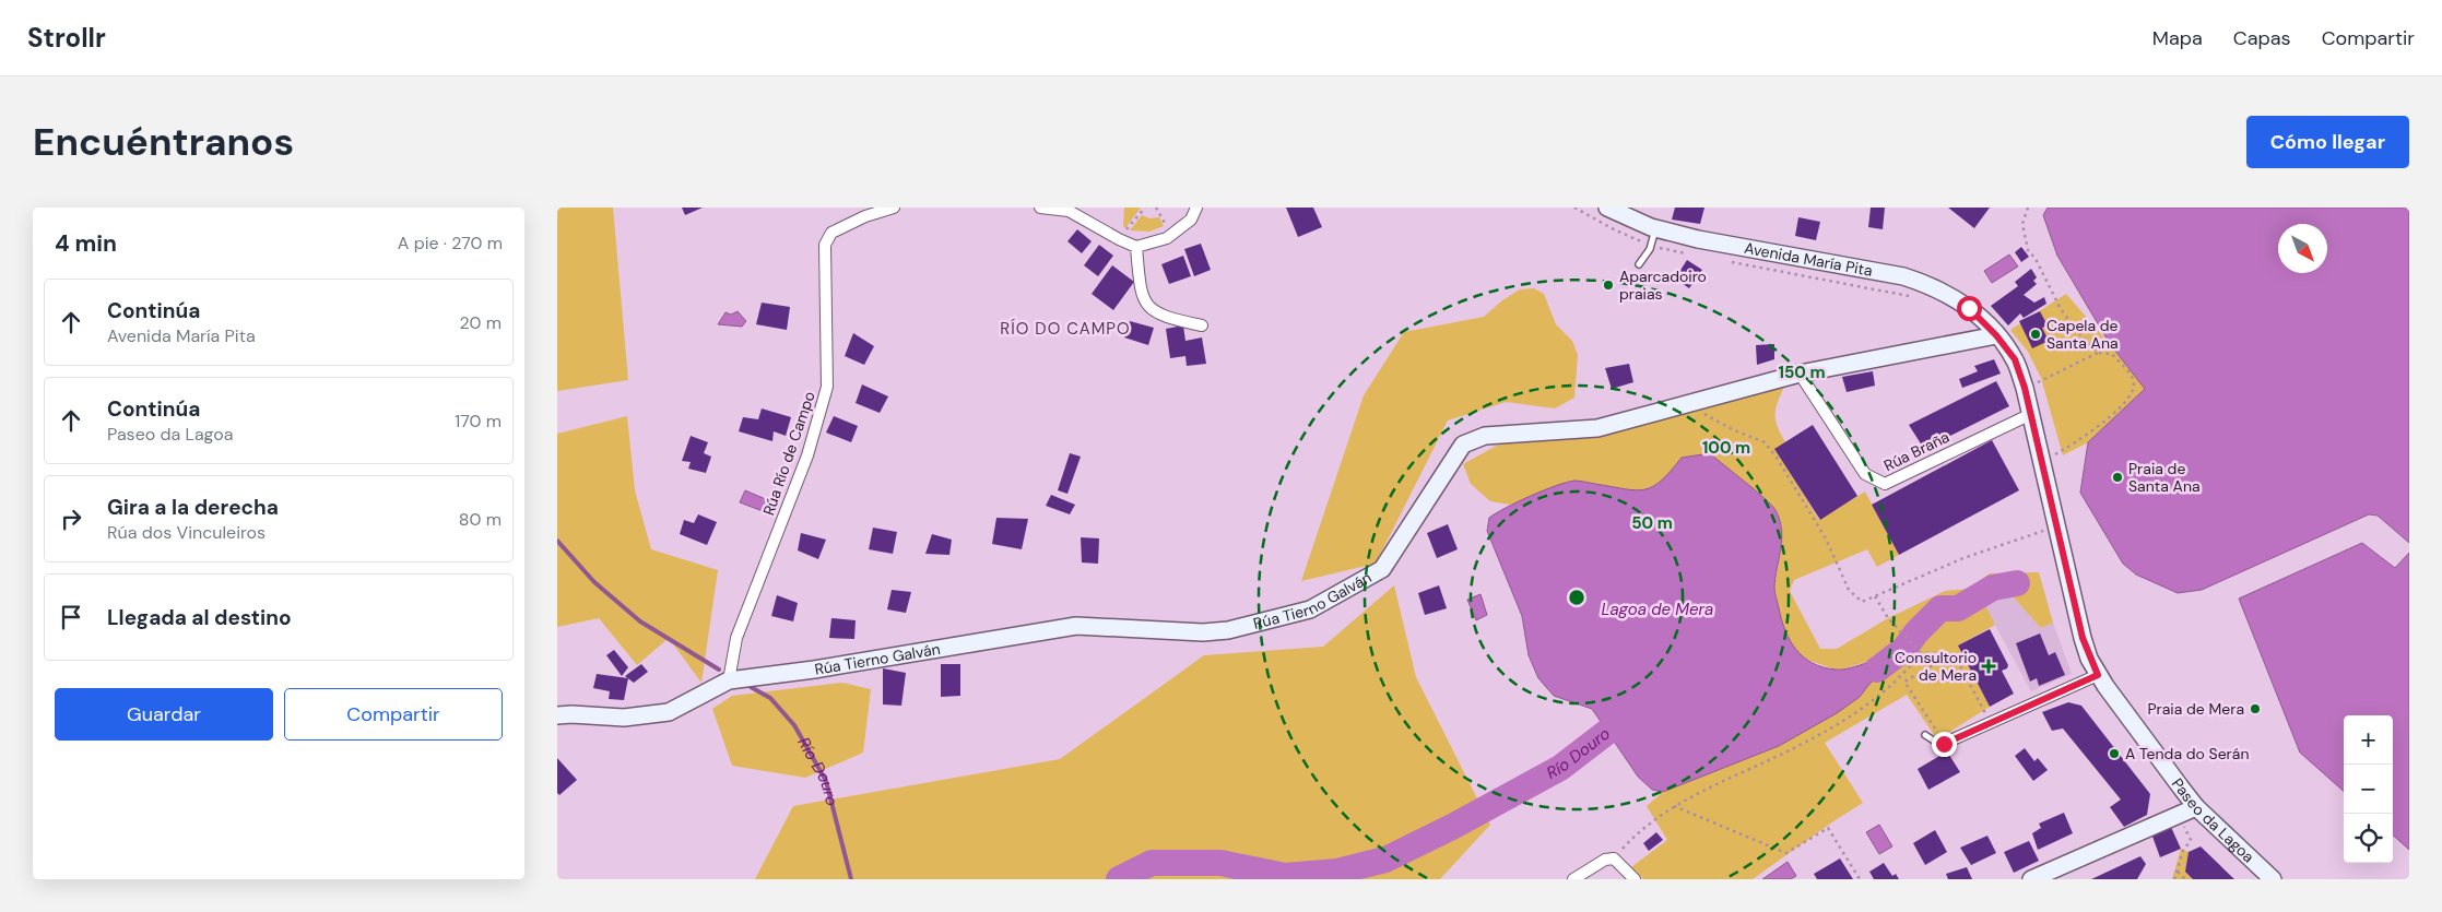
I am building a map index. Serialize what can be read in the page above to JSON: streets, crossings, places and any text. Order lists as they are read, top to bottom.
{
  "streets": {
    "street": [
      "Avenida María Pita",
      "Rúa Braña",
      "Rúa Río de Campo",
      "Rúa Tierno Galván",
      "Paseo da Lagoa"
    ]
  },
  "crossings": [
    ["Avenida María Pita", "Rúa Tierno Galván"],
    ["Avenida María Pita", "Paseo da Lagoa"],
    ["Rúa Braña", "Rúa Tierno Galván"],
    ["Rúa Braña", "Paseo da Lagoa"],
    ["Rúa Río de Campo", "Rúa Tierno Galván"],
    ["Rúa Tierno Galván", "Paseo da Lagoa"]
  ],
  "districts": ["RÍO DO CAMPO"],
  "water": ["Lagoa de Mera", "Río Douro"],
  "places": {
    "other": [
      "Aparcadoiro praias",
      "Capela de Santa Ana",
      "Praia de Santa Ana",
      "Praia de Mera",
      "A Tenda do Serán"
    ],
    "health": ["Consultorio de Mera"]
  },
  "north": "bottom right",
  "page": {
    "header": "Strollr",
    "nav": ["Mapa", "Capas", "Compartir"],
    "buttons": [
      "Cómo llegar",
      ["Guardar", "Compartir"]
    ],
    "title": "Encuéntranos",
    "heading": ["4 min", "A pie · 270 m"],
    "list": [
      ["Continúa", "Avenida María Pita", "20 m"],
      ["Continúa", "Paseo da Lagoa", "170 m"],
      ["Gira a la derecha", "Rúa dos Vinculeiros", "80 m"],
      "Llegada al destino"
    ],
    "map_buttons": ["+", "−"]
  },
  "rings": ["150 m", "100 m", "50 m"]
}
